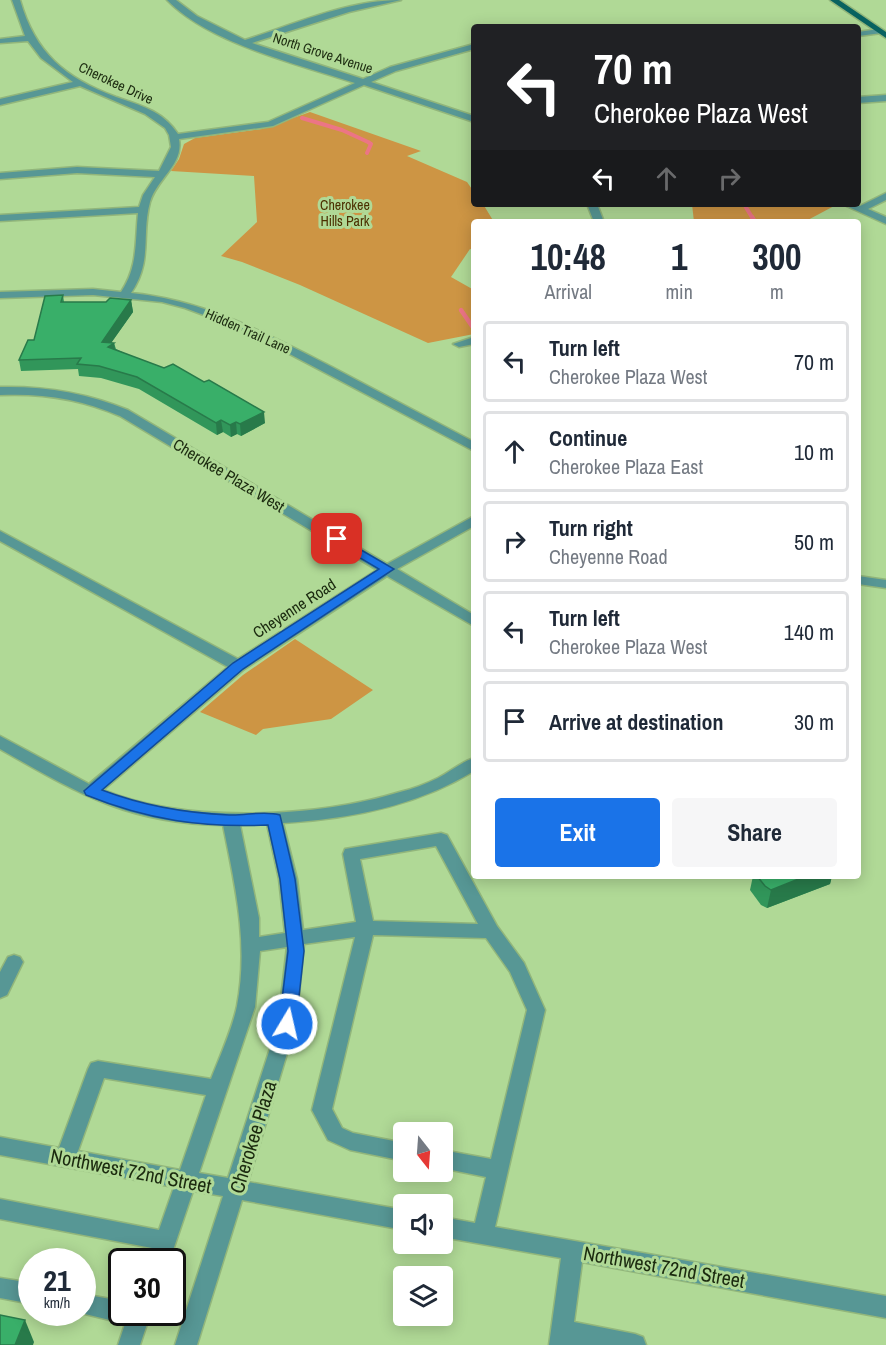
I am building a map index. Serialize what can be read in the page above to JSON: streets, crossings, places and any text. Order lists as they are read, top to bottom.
{
  "streets": {
    "street": [
      "North Grove Avenue",
      "Cherokee Drive",
      "Hidden Trail Lane",
      "Cherokee Plaza West",
      "Cheyenne Road",
      "Cherokee Plaza",
      "Northwest 72nd Street"
    ]
  },
  "crossings": [
    ["Cherokee Plaza West", "Cheyenne Road"],
    ["Cherokee Plaza", "Northwest 72nd Street"]
  ],
  "parks": ["Cherokee Hills Park"],
  "north": "bottom",
  "page": {
    "turn": ["70 m", "Cherokee Plaza West"],
    "eta": [
      "10:48",
      "Arrival",
      "1",
      "min",
      "300",
      "m"
    ],
    "list": [
      {
        "name": "Turn left",
        "note": "Cherokee Plaza West",
        "value": "70 m"
      },
      {
        "name": "Continue",
        "note": "Cherokee Plaza East",
        "value": "10 m"
      },
      {
        "name": "Turn right",
        "note": "Cheyenne Road",
        "value": "50 m"
      },
      {
        "name": "Turn left",
        "note": "Cherokee Plaza West",
        "value": "140 m"
      },
      {
        "name": "Arrive at destination",
        "value": "30 m"
      }
    ],
    "buttons": ["Exit", "Share"],
    "speed": "21 km/h",
    "limit": "30"
  }
}
